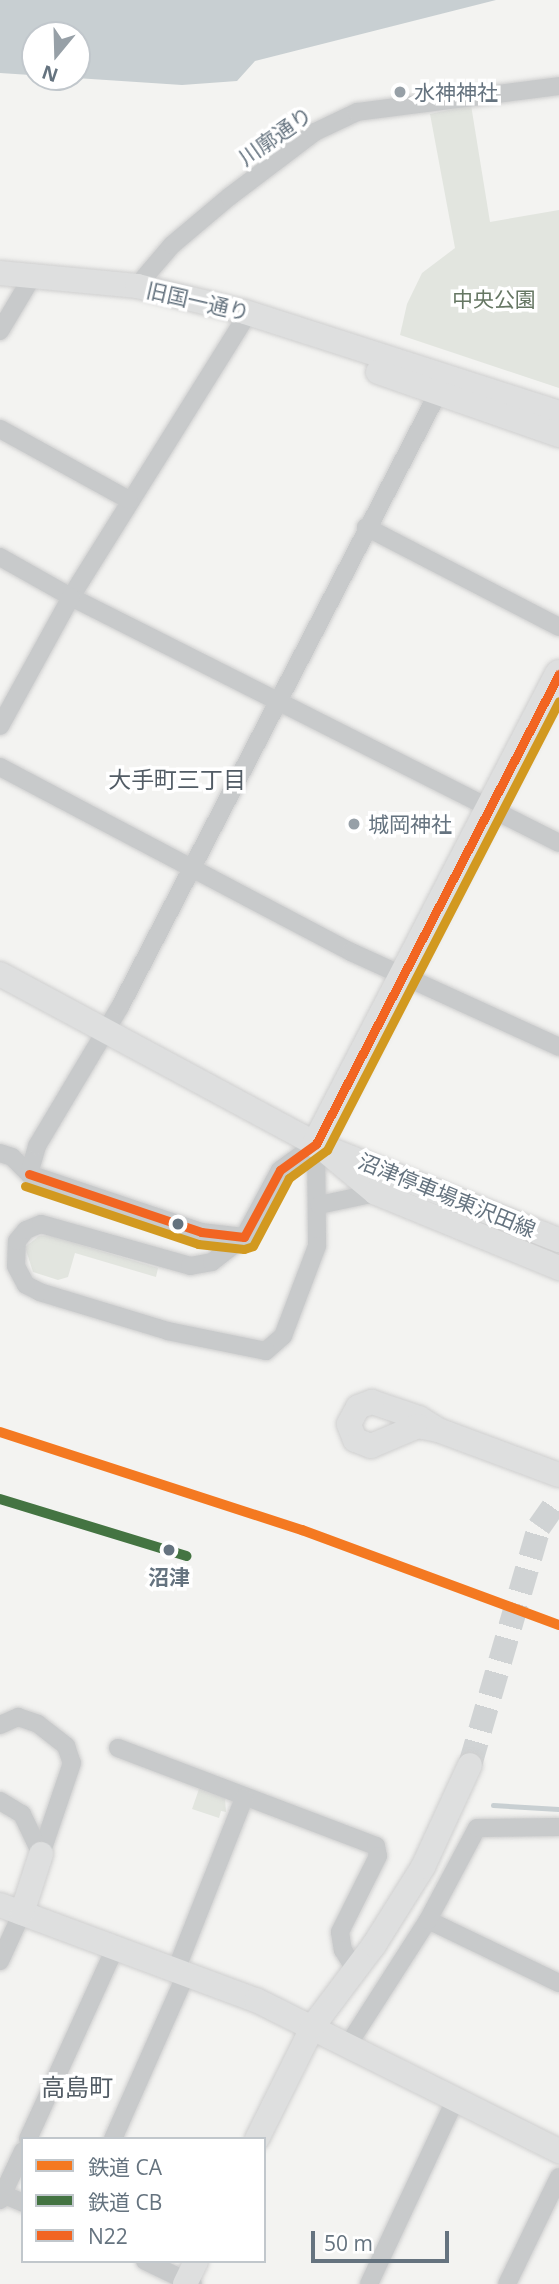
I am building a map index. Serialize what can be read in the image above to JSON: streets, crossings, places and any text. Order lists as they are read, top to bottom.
{
  "streets": {
    "main road": ["旧国一通り", "沼津停車場東沢田線"],
    "street": ["川廓通り"]
  },
  "crossings": [
    ["川廓通り", "旧国一通り"]
  ],
  "districts": ["大手町三丁目", "高島町"],
  "parks": ["中央公園"],
  "places": ["水神神社", "城岡神社", "沼津"],
  "lines": ["transit line N22", "rail line CA", "rail line CB"],
  "legend": ["鉄道 CA", "鉄道 CB", "N22"],
  "scale_bar": "50 m",
  "north": "bottom"
}
